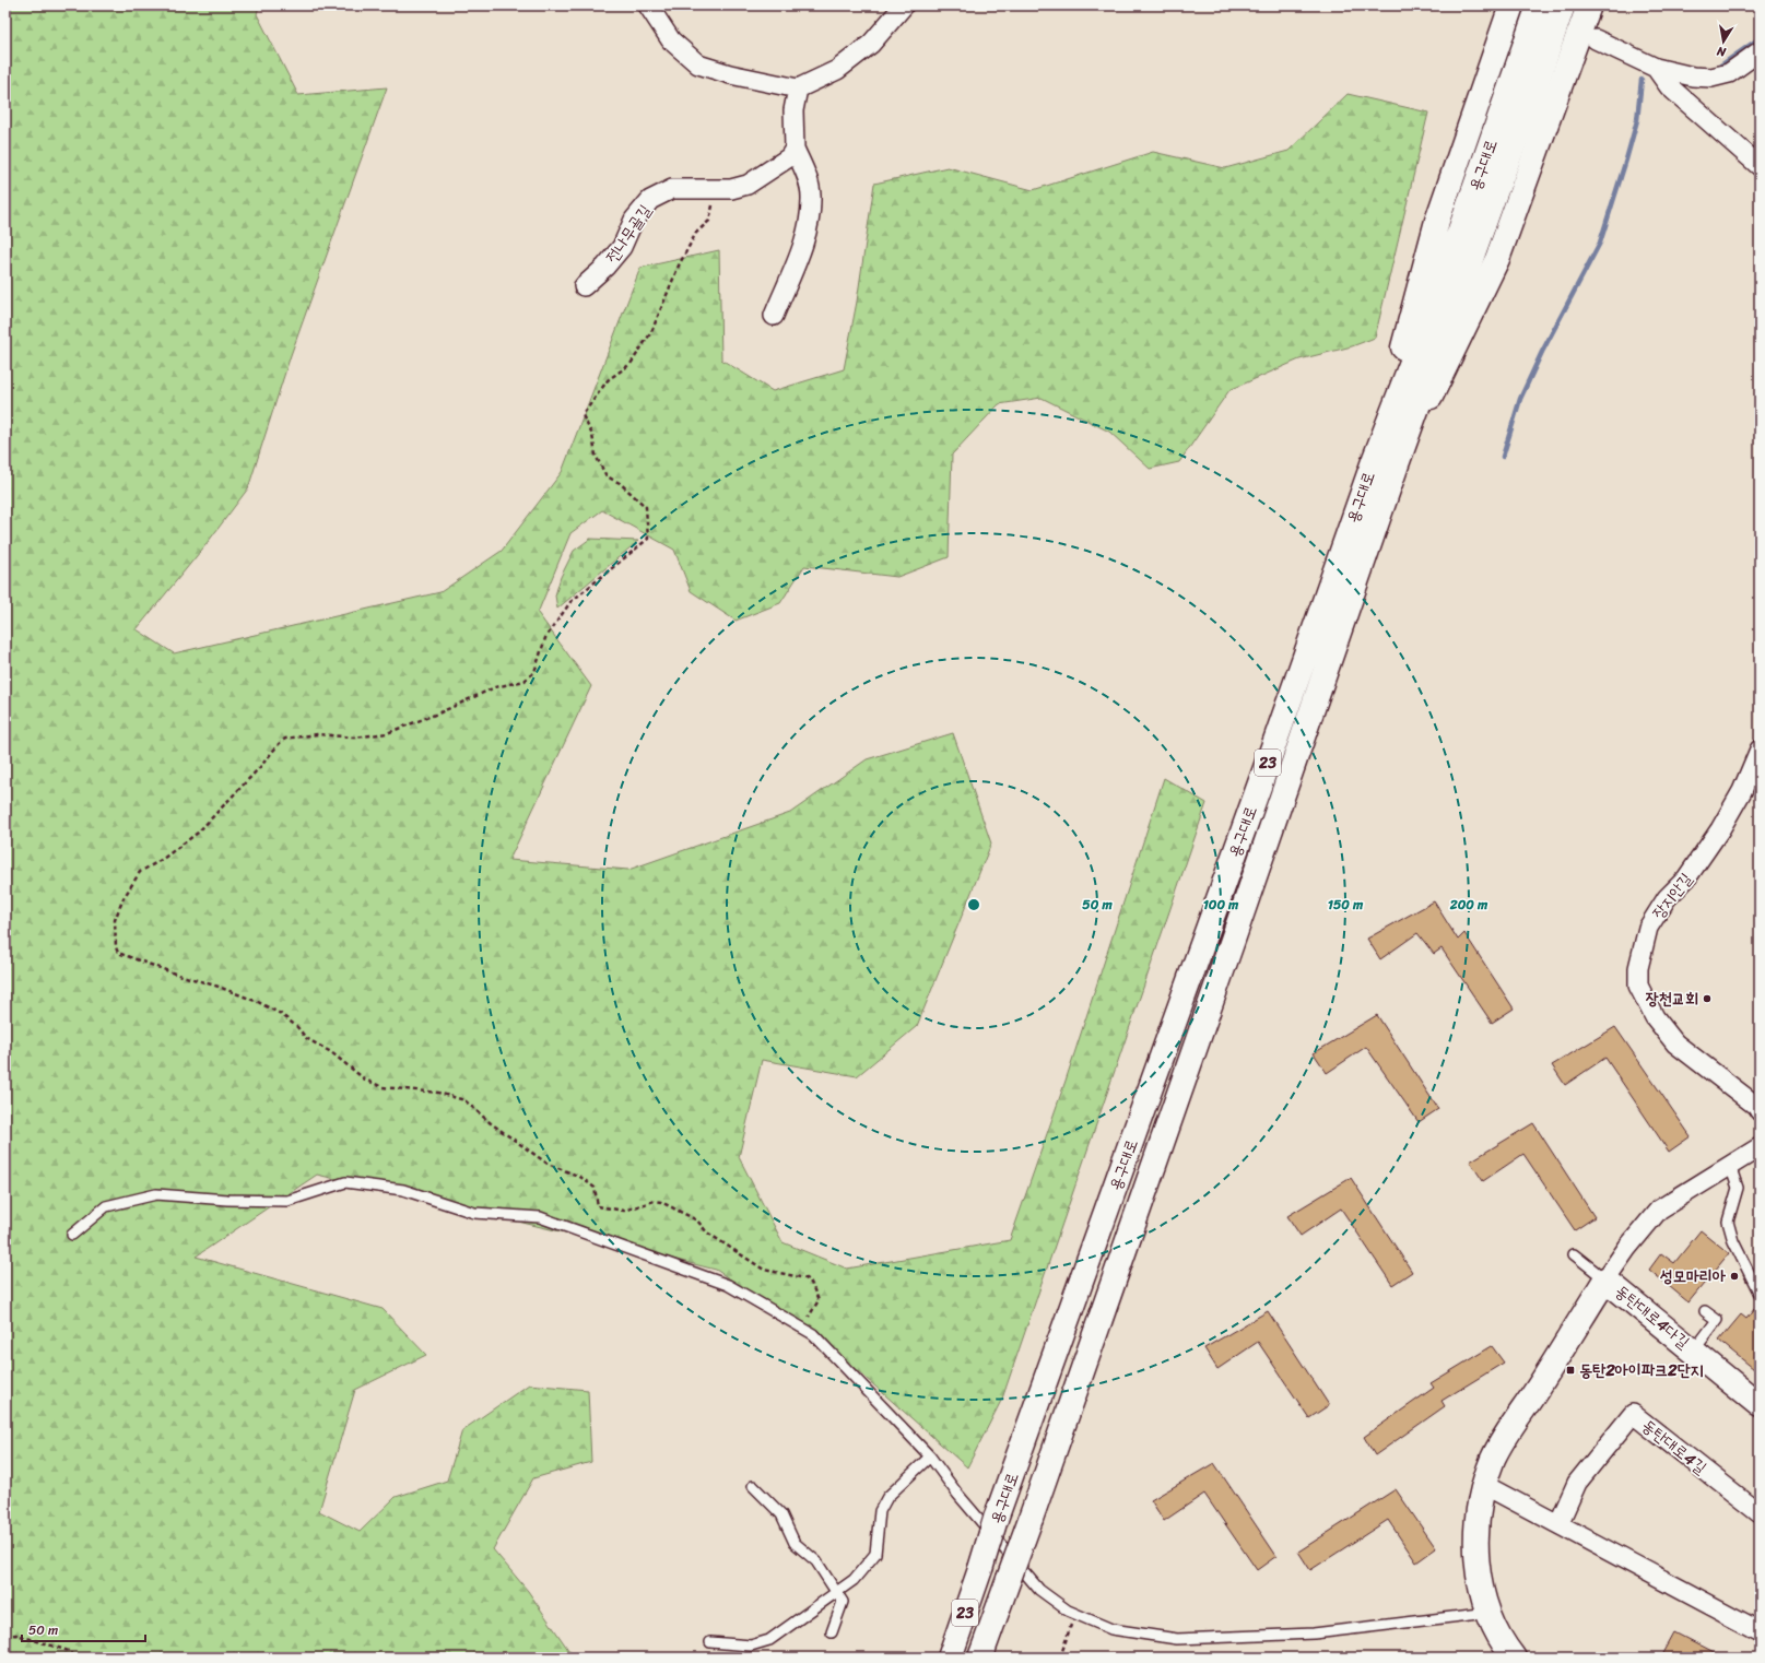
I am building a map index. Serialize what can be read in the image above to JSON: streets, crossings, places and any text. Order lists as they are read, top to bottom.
{
  "streets": {
    "main road": ["용구대로", "23", "동탄대로4다길"],
    "street": ["전나무골길", "장지안길", "동탄대로4길"]
  },
  "places": {
    "other": ["장천교회", "성모마리아"],
    "transit": ["동탄2아이파크2단지"]
  },
  "scale_bar": "50 m",
  "north": "bottom",
  "rings": [
    "50 m",
    "100 m",
    "150 m",
    "200 m"
  ]
}
